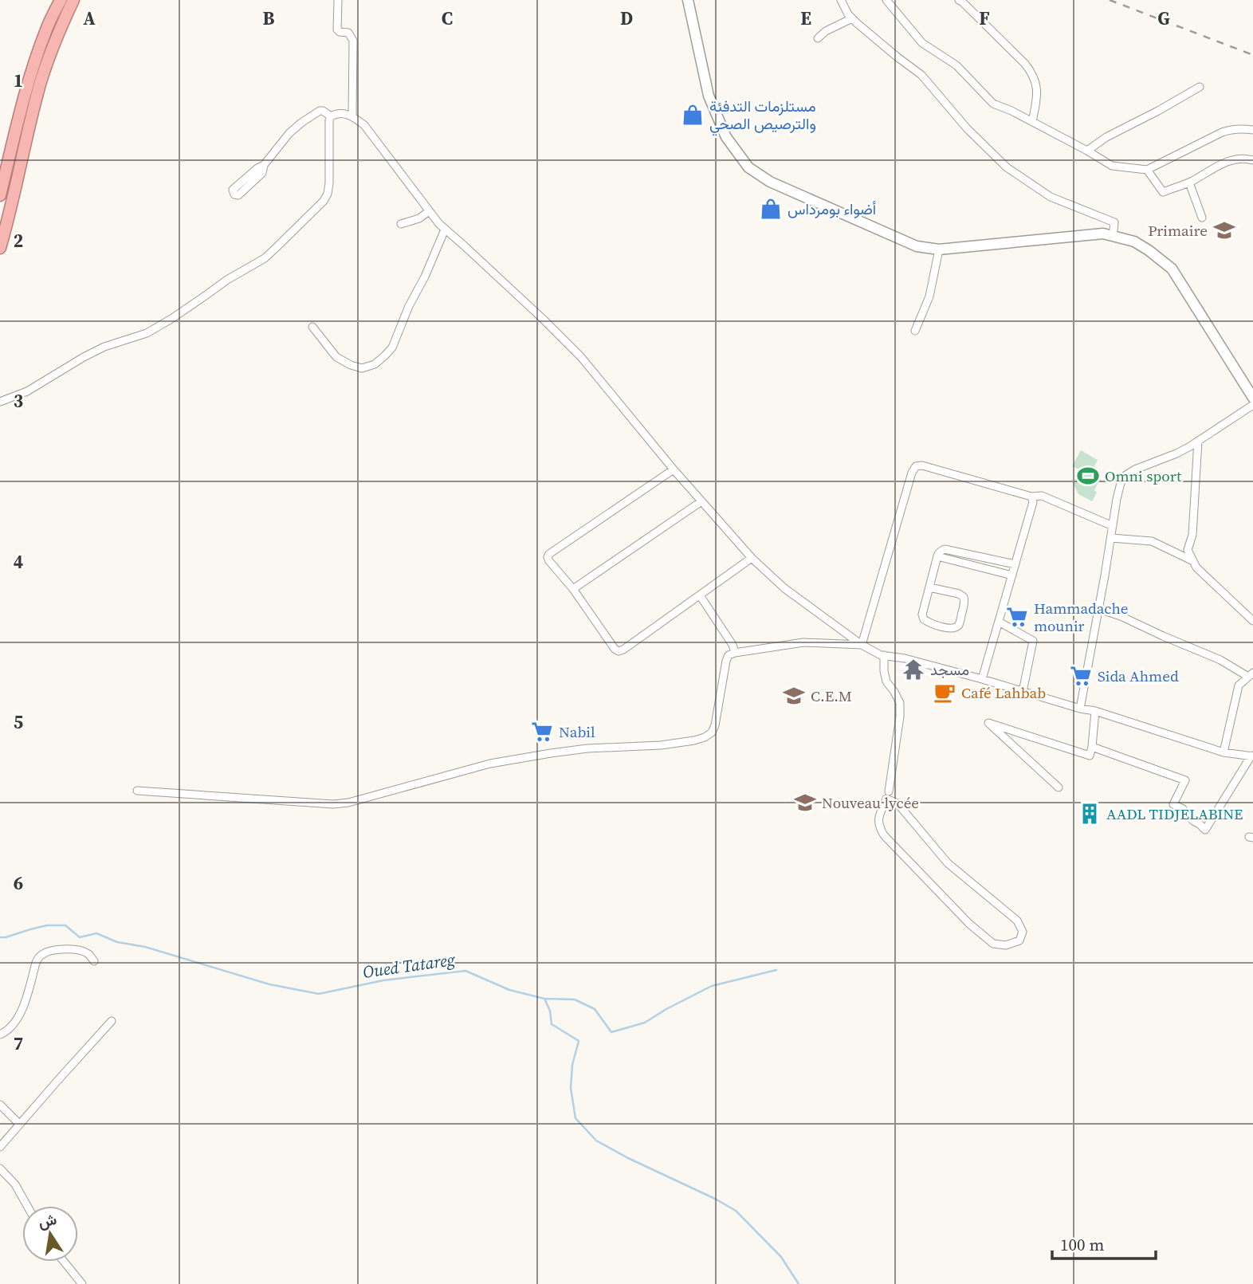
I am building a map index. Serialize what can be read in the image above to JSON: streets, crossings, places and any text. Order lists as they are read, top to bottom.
{
  "water": ["Oued Tatareg"],
  "places": {
    "shop": ["مستلزمات التدفئة والترصيص الصحي", "أضواء بومرداس"],
    "school or university": ["Primaire", "C.E.M", "Nouveau lycée"],
    "sports": ["Omni sport"],
    "supermarket": ["Hammadache mounir", "Sida Ahmed", "Nabil"],
    "temple": ["مسجد"],
    "cafe": ["Café Lahbab"],
    "building": ["AADL TIDJELABINE"]
  },
  "scale_bar": "100 m",
  "north": "top",
  "grid": {
    "columns": [
      "A",
      "B",
      "C",
      "D",
      "E",
      "F",
      "G"
    ],
    "rows": [
      "1",
      "2",
      "3",
      "4",
      "5",
      "6",
      "7"
    ]
  }
}
